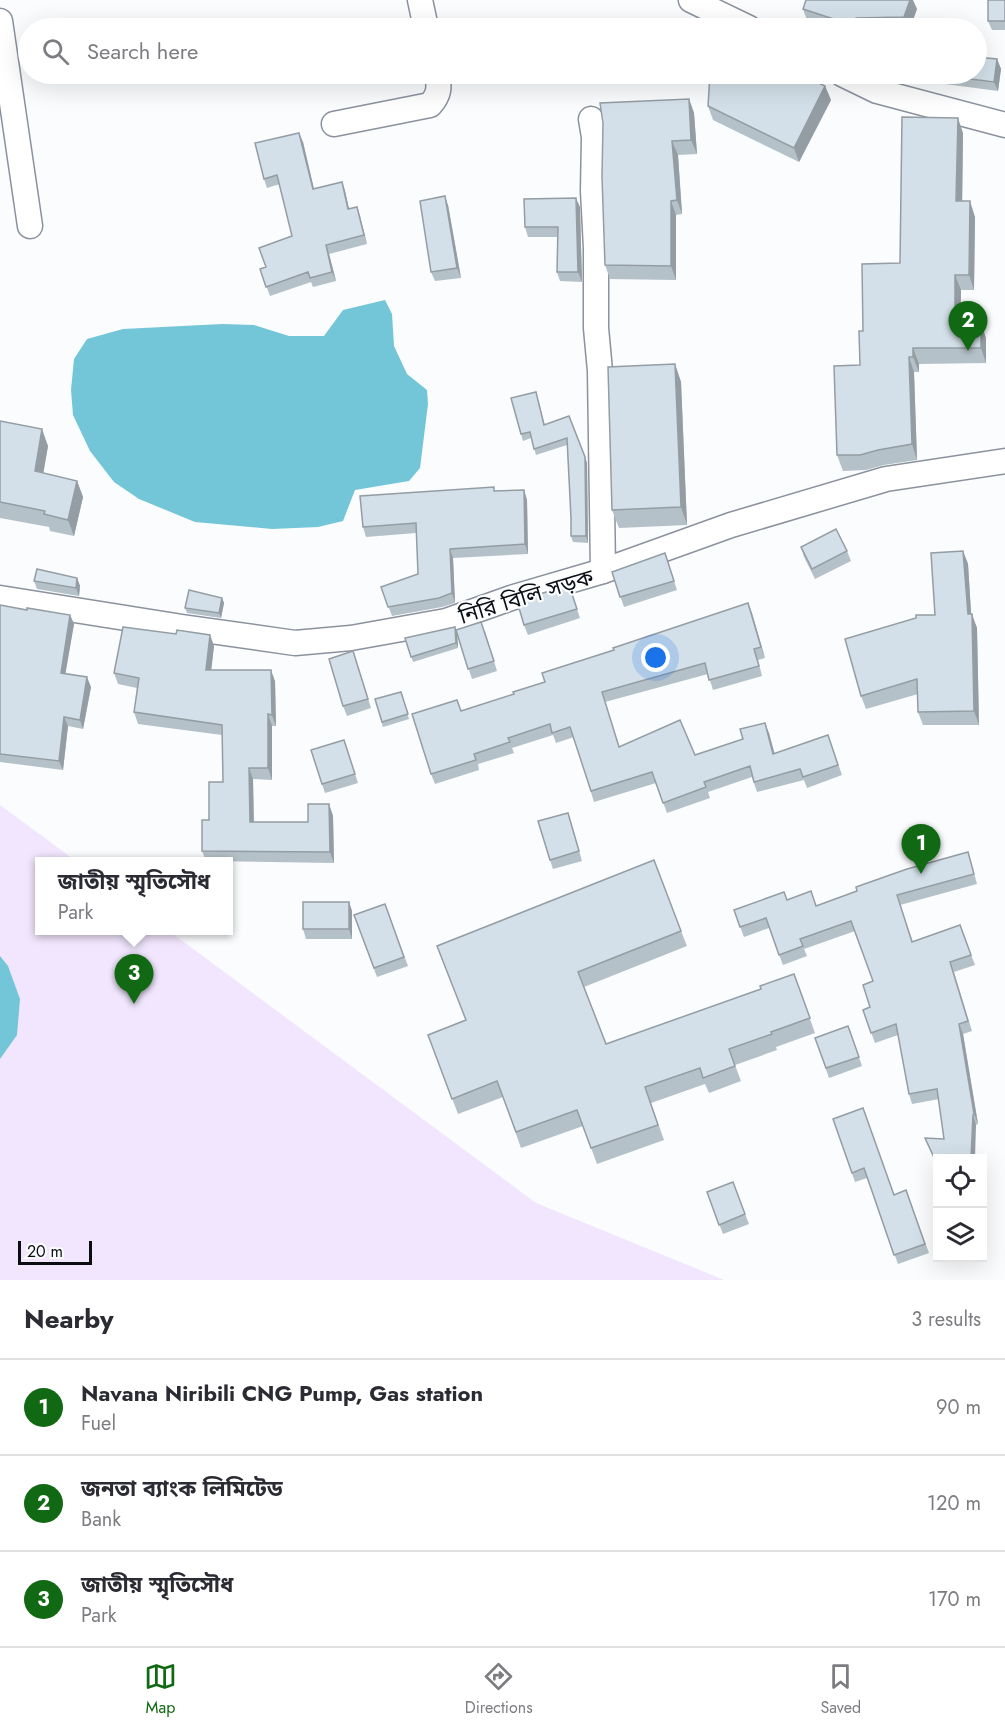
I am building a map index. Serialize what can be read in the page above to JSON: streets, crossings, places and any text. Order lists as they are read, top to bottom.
{
  "streets": {
    "street": ["নিরি বিলি সড়ক"]
  },
  "scale_bar": "20 m",
  "page": {
    "search": "Search here",
    "pins": ["2", "1", "3"],
    "popup": ["জাতীয় স্মৃতিসৌধ", "Park"],
    "scale": "20 m",
    "heading": ["Nearby", "3 results"],
    "list": [
      {
        "mark": "1",
        "name": "Navana Niribili CNG Pump, Gas station",
        "note": "Fuel",
        "value": "90 m"
      },
      {
        "mark": "2",
        "name": "জনতা ব্যাংক লিমিটেড",
        "note": "Bank",
        "value": "120 m"
      },
      {
        "mark": "3",
        "name": "জাতীয় স্মৃতিসৌধ",
        "note": "Park",
        "value": "170 m"
      }
    ],
    "nav": ["Map", "Directions", "Saved"]
  }
}
